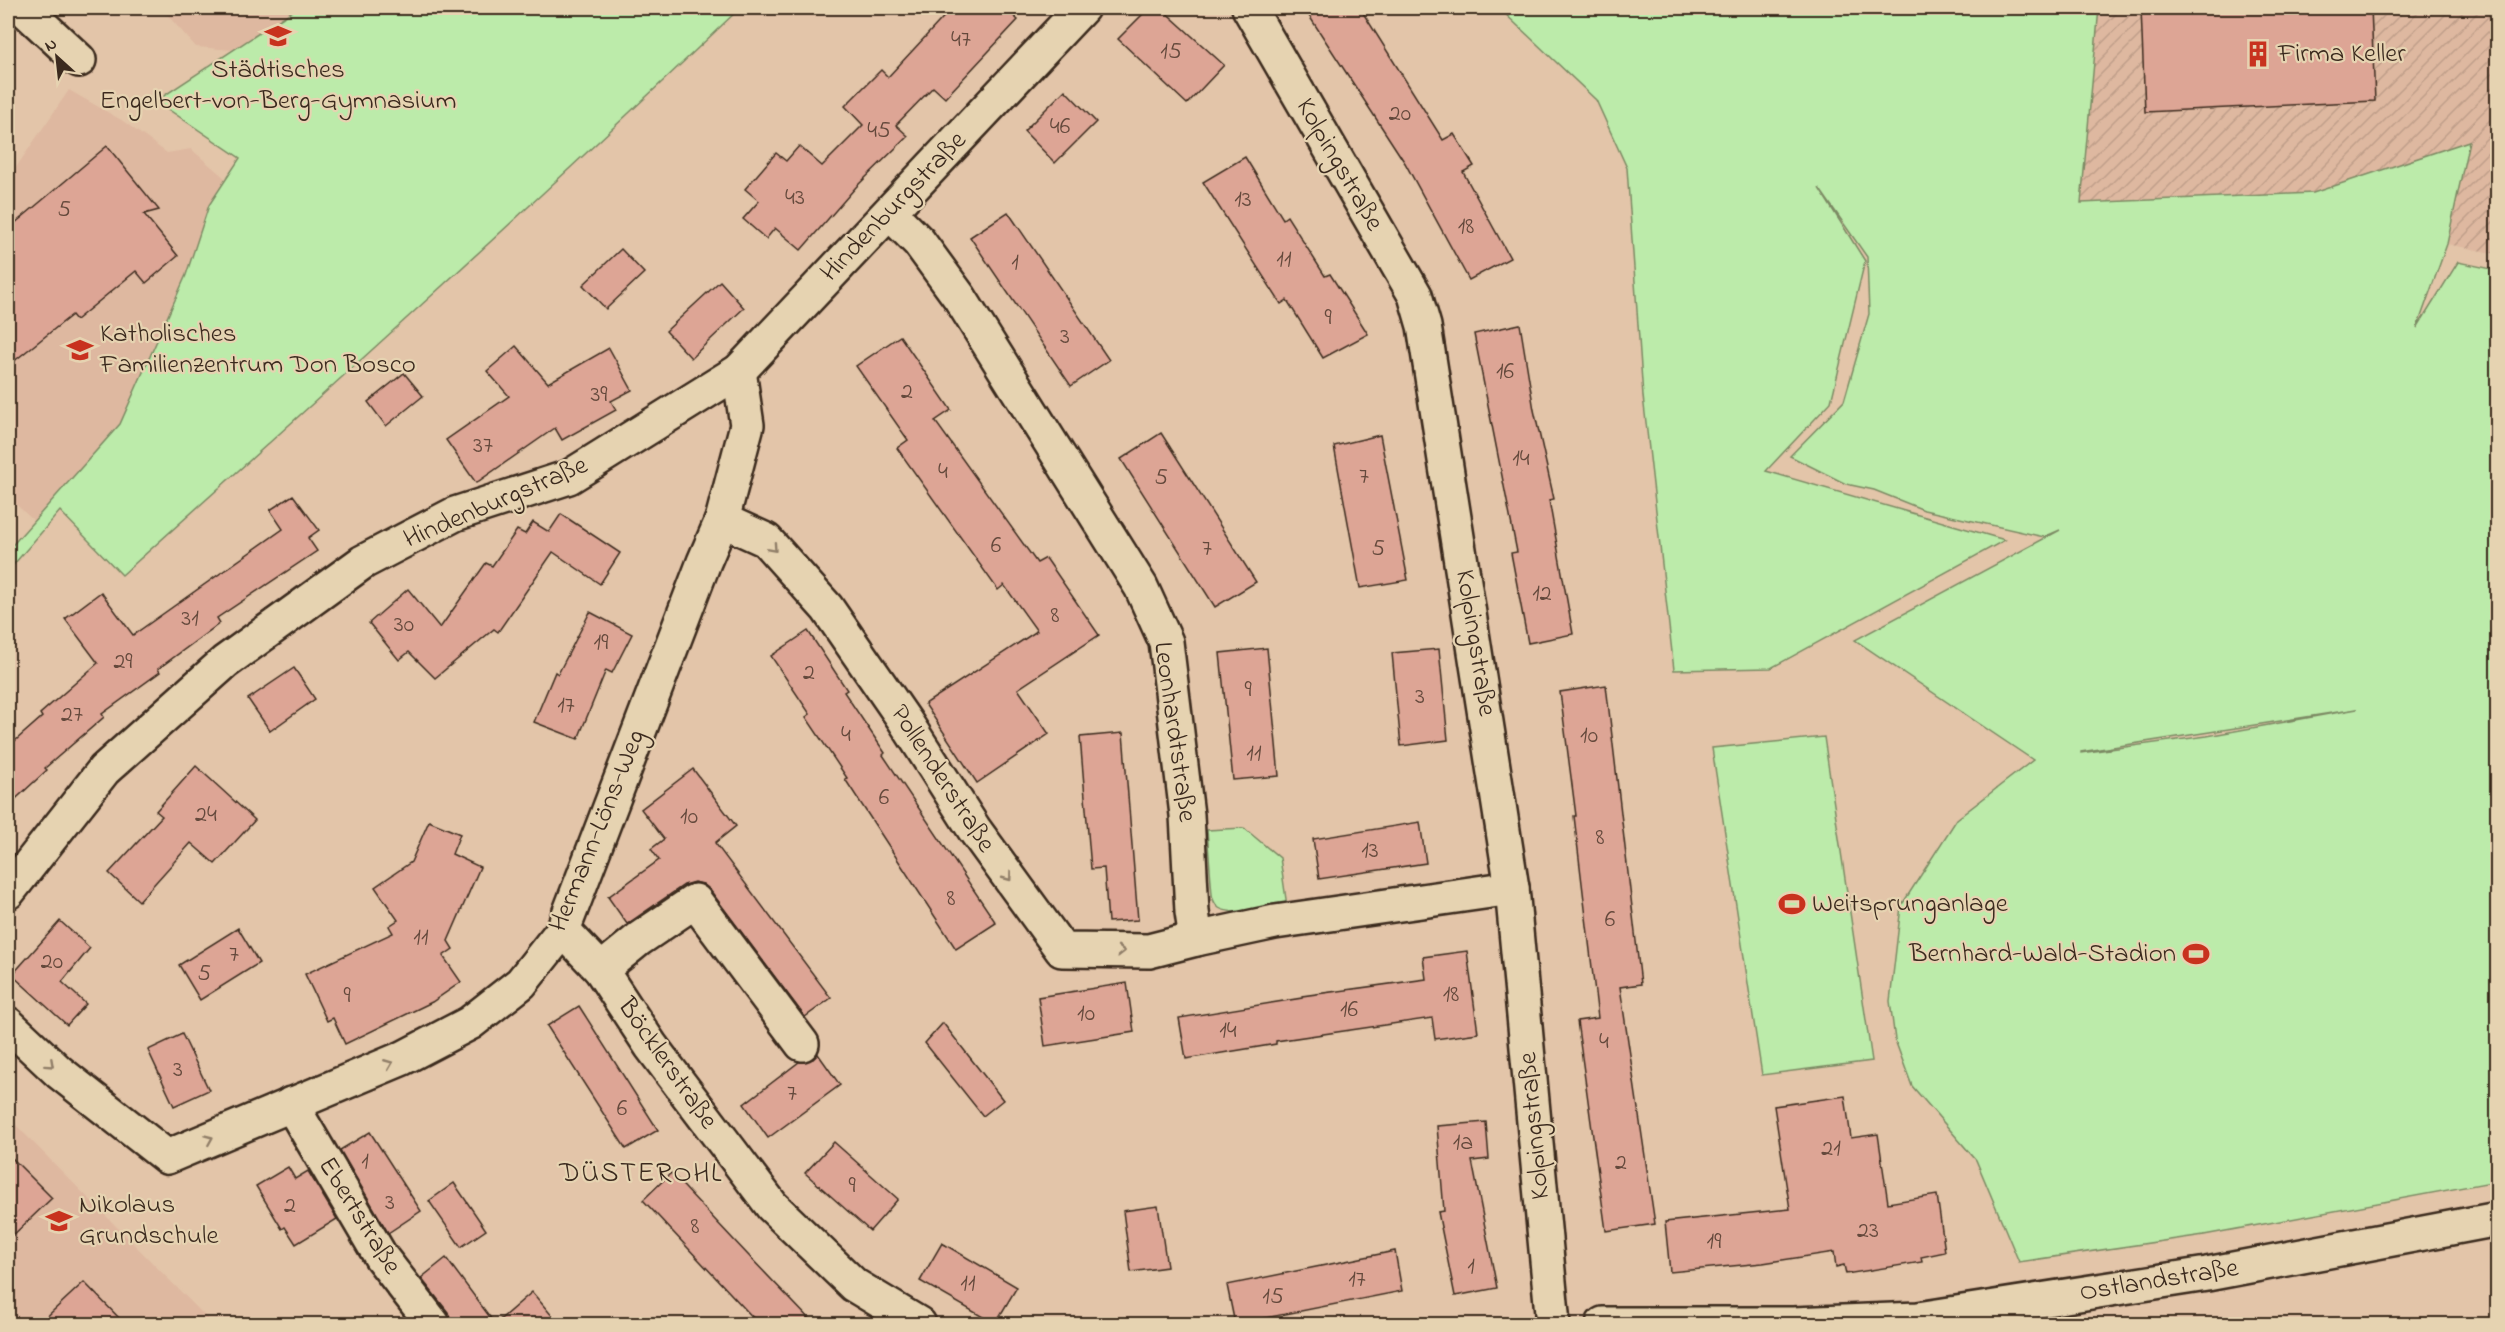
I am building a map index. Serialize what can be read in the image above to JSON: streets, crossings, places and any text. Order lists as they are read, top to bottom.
{
  "streets": {
    "street": [
      "Kolpingstraße",
      "Hindenburgstraße",
      "Leonhardtstraße",
      "Pollenderstraße",
      "Hermann-Löns-Weg",
      "Böcklerstraße",
      "Ebertstraße",
      "Ostlandstraße"
    ]
  },
  "crossings": [
    ["Hindenburgstraße", "Leonhardtstraße"],
    ["Hindenburgstraße", "Hermann-Löns-Weg"],
    ["Leonhardtstraße", "Pollenderstraße"],
    ["Pollenderstraße", "Hermann-Löns-Weg"],
    ["Hermann-Löns-Weg", "Böcklerstraße"],
    ["Hermann-Löns-Weg", "Ebertstraße"]
  ],
  "one_way": ["Pollenderstraße", "Hermann-Löns-Weg"],
  "districts": ["DÜSTEROHL"],
  "places": {
    "school or university": ["Städtisches Engelbert-von-Berg-Gymnasium", "Katholisches Familienzentrum Don Bosco", "Nikolaus Grundschule"],
    "building": ["Firma Keller"],
    "sports": ["Weitsprunganlage", "Bernhard-Wald-Stadion"]
  },
  "house_numbers": [
    "47",
    "15",
    "20",
    "46",
    "45",
    "43",
    "13",
    "5",
    "18",
    "11",
    "1",
    "9",
    "3",
    "16",
    "2",
    "39",
    "37",
    "14",
    "4",
    "7",
    "5",
    "6",
    "7",
    "5",
    "12",
    "8",
    "31",
    "30",
    "19",
    "29",
    "2",
    "9",
    "3",
    "17",
    "27",
    "4",
    "10",
    "11",
    "6",
    "24",
    "10",
    "8",
    "13",
    "8",
    "6",
    "11",
    "7",
    "20",
    "5",
    "18",
    "9",
    "16",
    "10",
    "14",
    "4",
    "3",
    "7",
    "6",
    "1a",
    "21",
    "1",
    "2",
    "9",
    "3",
    "2",
    "8",
    "23",
    "19",
    "1",
    "17",
    "11",
    "15"
  ],
  "north": "top left"
}
